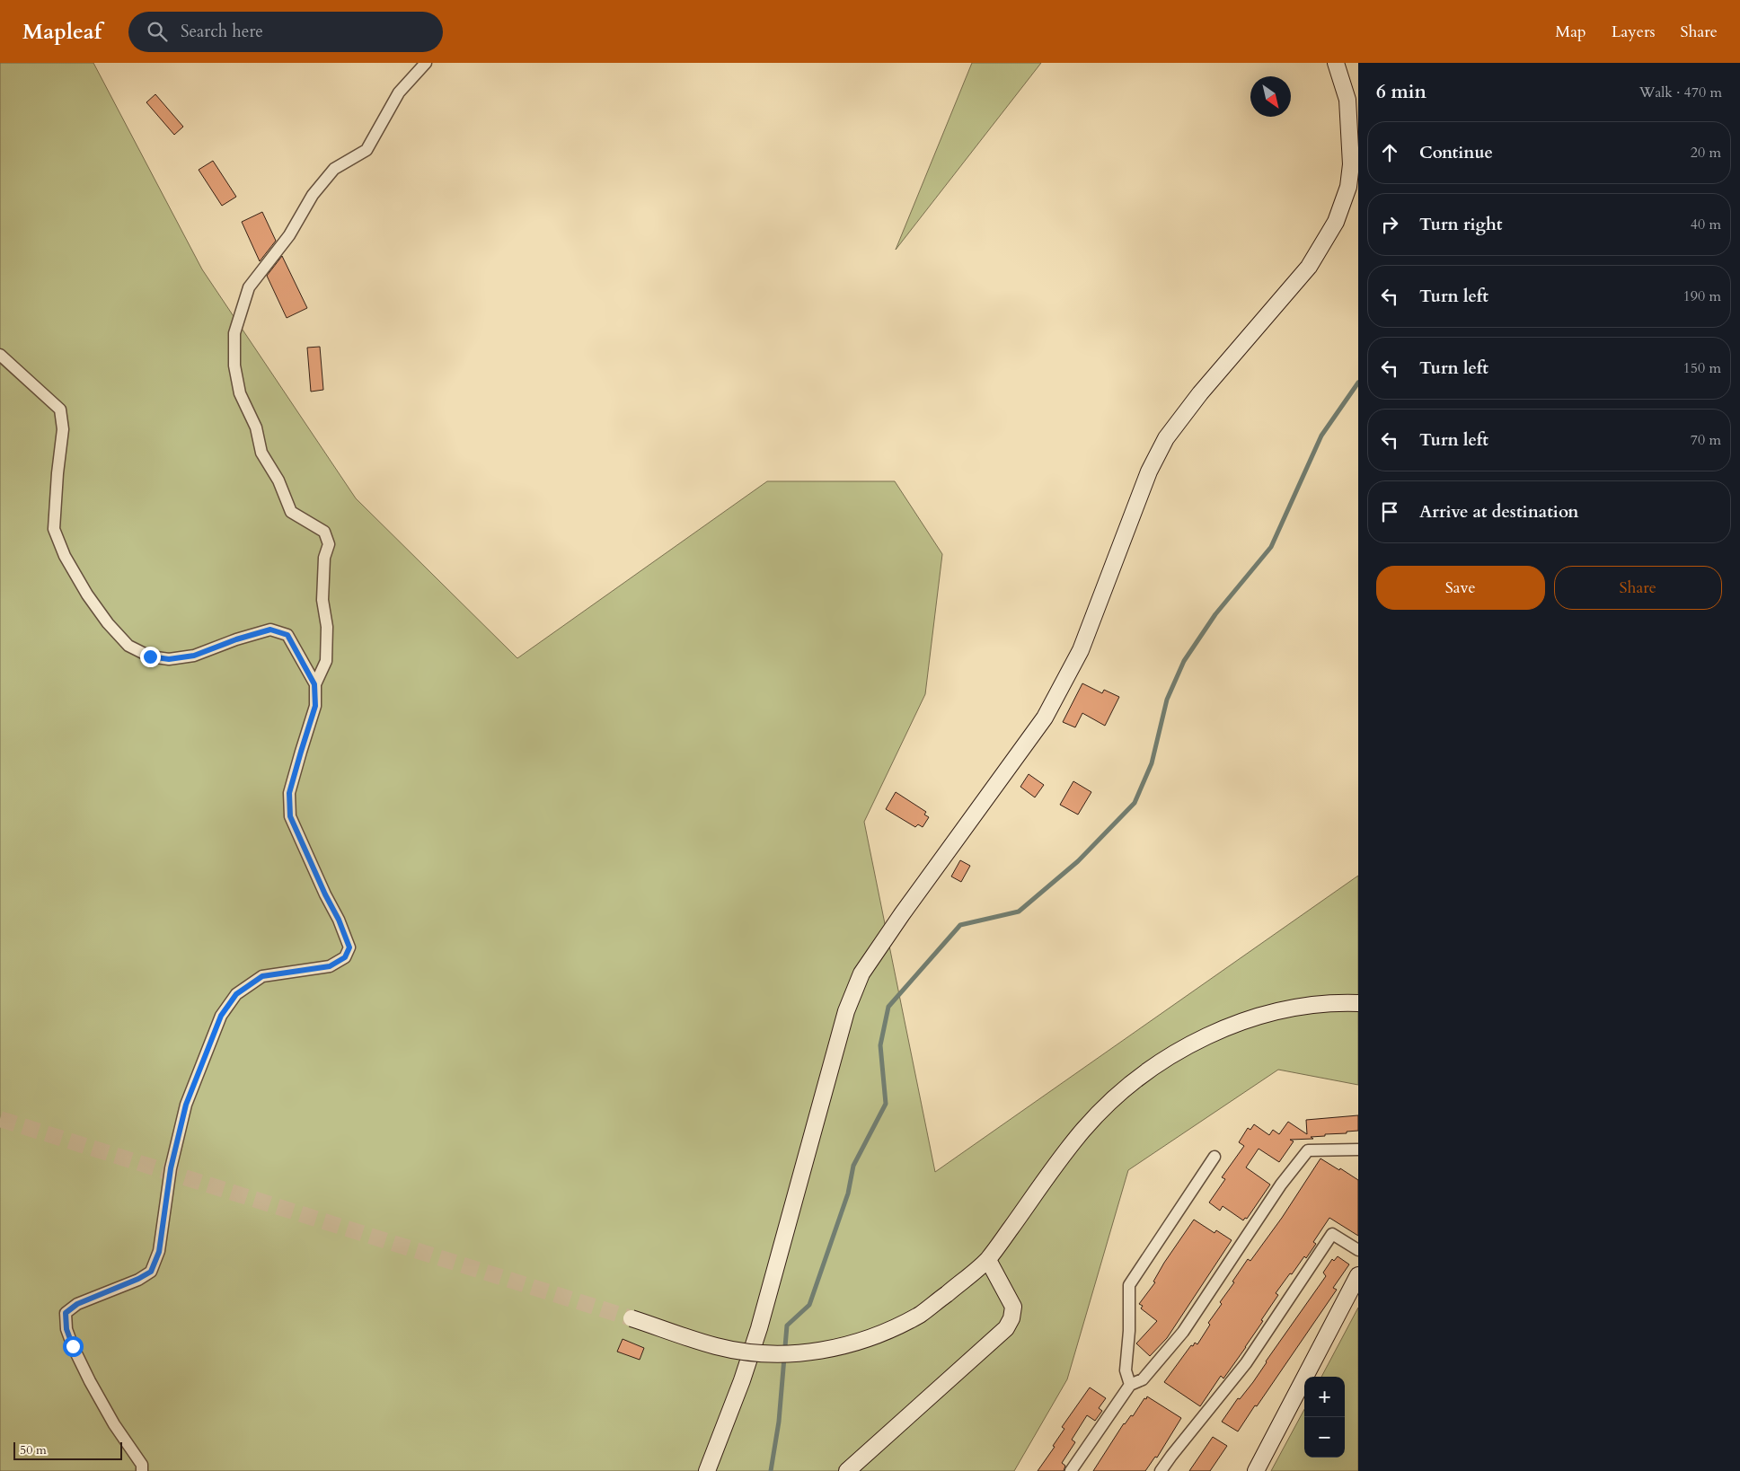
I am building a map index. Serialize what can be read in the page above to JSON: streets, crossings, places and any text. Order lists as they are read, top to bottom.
{
  "scale_bar": "50 m",
  "north": "bottom right",
  "page": {
    "header": "Mapleaf",
    "search": "Search here",
    "nav": ["Map", "Layers", "Share"],
    "heading": ["6 min", "Walk · 470 m"],
    "list": [
      ["Continue", "20 m"],
      ["Turn right", "40 m"],
      ["Turn left", "190 m"],
      ["Turn left", "150 m"],
      ["Turn left", "70 m"],
      "Arrive at destination"
    ],
    "buttons": ["Save", "Share"],
    "map_buttons": ["+", "−"],
    "scale": "50 m"
  }
}
